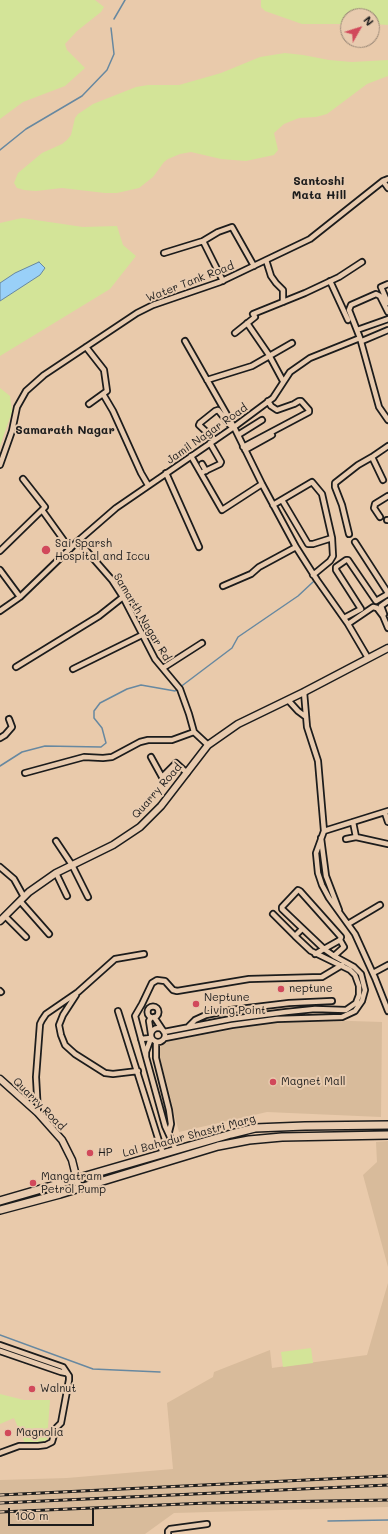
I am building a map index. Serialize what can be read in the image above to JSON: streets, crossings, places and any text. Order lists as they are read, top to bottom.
{
  "streets": {
    "main road": ["Quarry Road", "Lal Bahadur Shastri Marg"],
    "street": ["Water Tank Road", "Jamil Nagar Road", "Samarth Nagar Rd"]
  },
  "crossings": [
    ["Jamil Nagar Road", "Samarth Nagar Rd"],
    ["Quarry Road", "Lal Bahadur Shastri Marg"]
  ],
  "districts": ["Santoshi Mata Hill", "Samarath Nagar"],
  "places": [
    "Sai Sparsh Hospital and Iccu",
    "neptune",
    "Neptune Living Point",
    "Magnet Mall",
    "HP",
    "Mangatram Petrol Pump",
    "Walnut",
    "Magnolia"
  ],
  "scale_bar": "100 m",
  "north": "top right"
}
